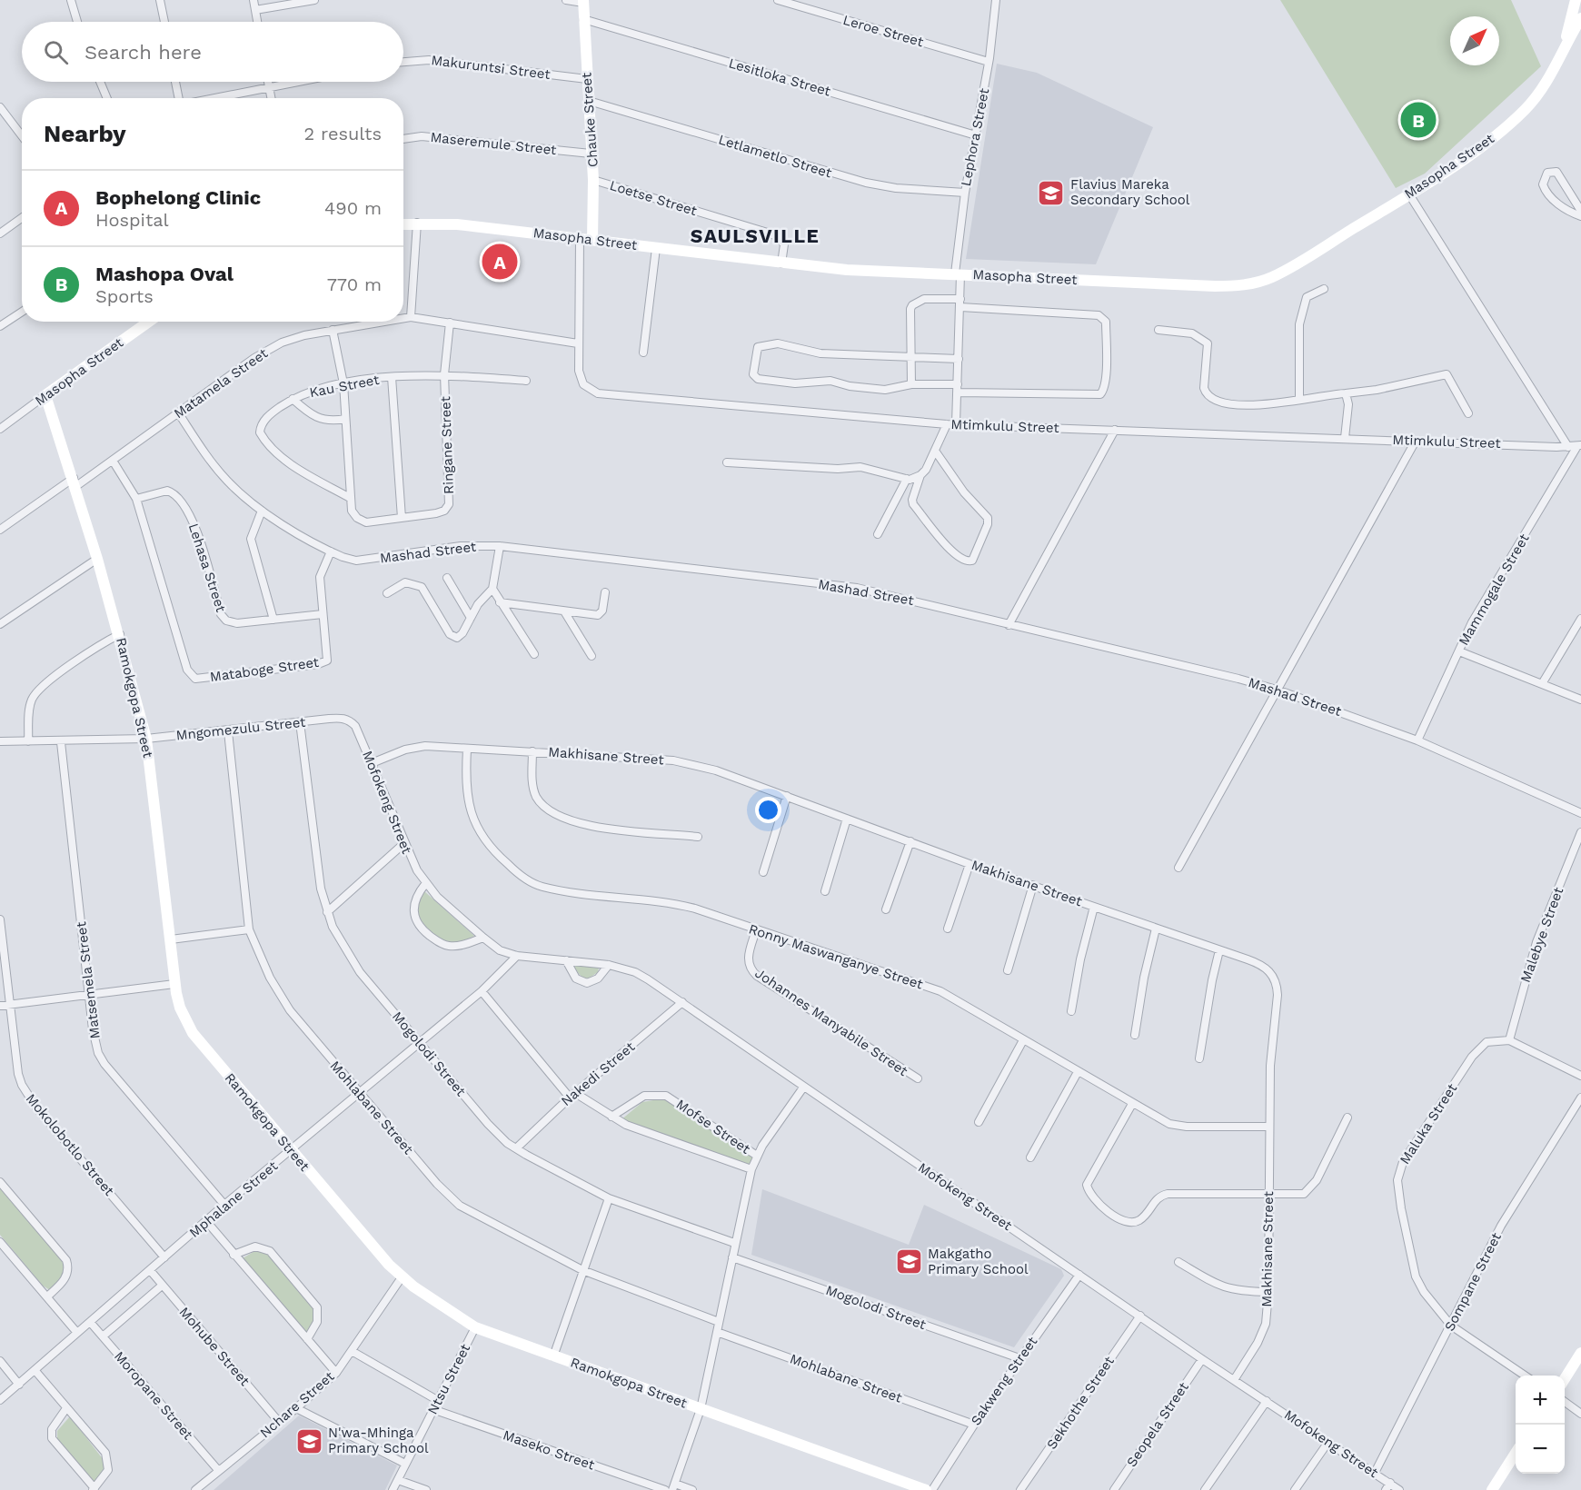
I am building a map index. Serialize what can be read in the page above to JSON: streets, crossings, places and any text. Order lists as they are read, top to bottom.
{
  "streets": {
    "street": [
      "Leroe Street",
      "Makuruntsi Street",
      "Lesitloka Street",
      "Chauke Street",
      "Lephora Street",
      "Maseremule Street",
      "Letlametlo Street",
      "Masopha Street",
      "Loetse Street",
      "Matamela Street",
      "Kau Street",
      "Mtimkulu Street",
      "Ringane Street",
      "Mashad Street",
      "Lehasa Street",
      "Mammogale Street",
      "Mataboge Street",
      "Ramokgopa Street",
      "Mngomezulu Street",
      "Makhisane Street",
      "Mofokeng Street",
      "Malebye Street",
      "Ronny Maswanganye Street",
      "Matsemela Street",
      "Johannes Manyabile Street",
      "Mogolodi Street",
      "Nakedi Street",
      "Mohlabane Street",
      "Maluka Street",
      "Mofse Street",
      "Mokolobotlo Street",
      "Mphalane Street",
      "Sompane Street",
      "Mohube Street",
      "Ntsu Street",
      "Sakweng Street",
      "Moropane Street",
      "Sekhothe Street",
      "Nchare Street",
      "Seopela Street",
      "Maseko Street"
    ]
  },
  "crossings": [
    ["Leroe Street", "Lephora Street"],
    ["Makuruntsi Street", "Chauke Street"],
    ["Lesitloka Street", "Chauke Street"],
    ["Lesitloka Street", "Lephora Street"],
    ["Chauke Street", "Maseremule Street"],
    ["Chauke Street", "Letlametlo Street"],
    ["Chauke Street", "Masopha Street"],
    ["Chauke Street", "Loetse Street"],
    ["Lephora Street", "Letlametlo Street"],
    ["Lephora Street", "Masopha Street"],
    ["Lephora Street", "Mtimkulu Street"],
    ["Masopha Street", "Loetse Street"],
    ["Masopha Street", "Mtimkulu Street"],
    ["Masopha Street", "Ramokgopa Street"],
    ["Matamela Street", "Mtimkulu Street"],
    ["Matamela Street", "Ringane Street"],
    ["Matamela Street", "Mashad Street"],
    ["Matamela Street", "Mataboge Street"],
    ["Matamela Street", "Ramokgopa Street"],
    ["Kau Street", "Ringane Street"],
    ["Mtimkulu Street", "Mammogale Street"],
    ["Mashad Street", "Mammogale Street"],
    ["Mashad Street", "Mataboge Street"],
    ["Lehasa Street", "Mataboge Street"],
    ["Ramokgopa Street", "Mngomezulu Street"],
    ["Ramokgopa Street", "Mphalane Street"],
    ["Ramokgopa Street", "Ntsu Street"],
    ["Ramokgopa Street", "Nchare Street"],
    ["Mngomezulu Street", "Mofokeng Street"],
    ["Mngomezulu Street", "Matsemela Street"],
    ["Mngomezulu Street", "Mogolodi Street"],
    ["Mngomezulu Street", "Mohlabane Street"],
    ["Makhisane Street", "Mofokeng Street"],
    ["Makhisane Street", "Ronny Maswanganye Street"],
    ["Mofokeng Street", "Nakedi Street"],
    ["Mofokeng Street", "Mphalane Street"],
    ["Mofokeng Street", "Sompane Street"],
    ["Mofokeng Street", "Sakweng Street"],
    ["Mofokeng Street", "Sekhothe Street"],
    ["Mofokeng Street", "Seopela Street"],
    ["Malebye Street", "Maluka Street"],
    ["Ronny Maswanganye Street", "Johannes Manyabile Street"],
    ["Matsemela Street", "Mphalane Street"],
    ["Mogolodi Street", "Nakedi Street"],
    ["Mogolodi Street", "Mphalane Street"],
    ["Mogolodi Street", "Sakweng Street"],
    ["Nakedi Street", "Mofse Street"],
    ["Mohlabane Street", "Mphalane Street"],
    ["Mohlabane Street", "Sakweng Street"],
    ["Maluka Street", "Sompane Street"],
    ["Mofse Street", "Mphalane Street"],
    ["Mokolobotlo Street", "Mphalane Street"],
    ["Mphalane Street", "Mohube Street"],
    ["Mphalane Street", "Moropane Street"],
    ["Mohube Street", "Nchare Street"],
    ["Ntsu Street", "Maseko Street"],
    ["Moropane Street", "Nchare Street"]
  ],
  "districts": ["SAULSVILLE"],
  "places": {
    "school or university": ["Flavius Mareka Secondary School", "Makgatho Primary School", "N'wa-Mhinga Primary School"]
  },
  "north": "top right",
  "page": {
    "search": "Search here",
    "heading": ["Nearby", "2 results"],
    "pins": ["B", "A"],
    "list": [
      {
        "mark": "A",
        "name": "Bophelong Clinic",
        "note": "Hospital",
        "value": "490 m"
      },
      {
        "mark": "B",
        "name": "Mashopa Oval",
        "note": "Sports",
        "value": "770 m"
      }
    ],
    "map_buttons": ["+", "−"]
  }
}
